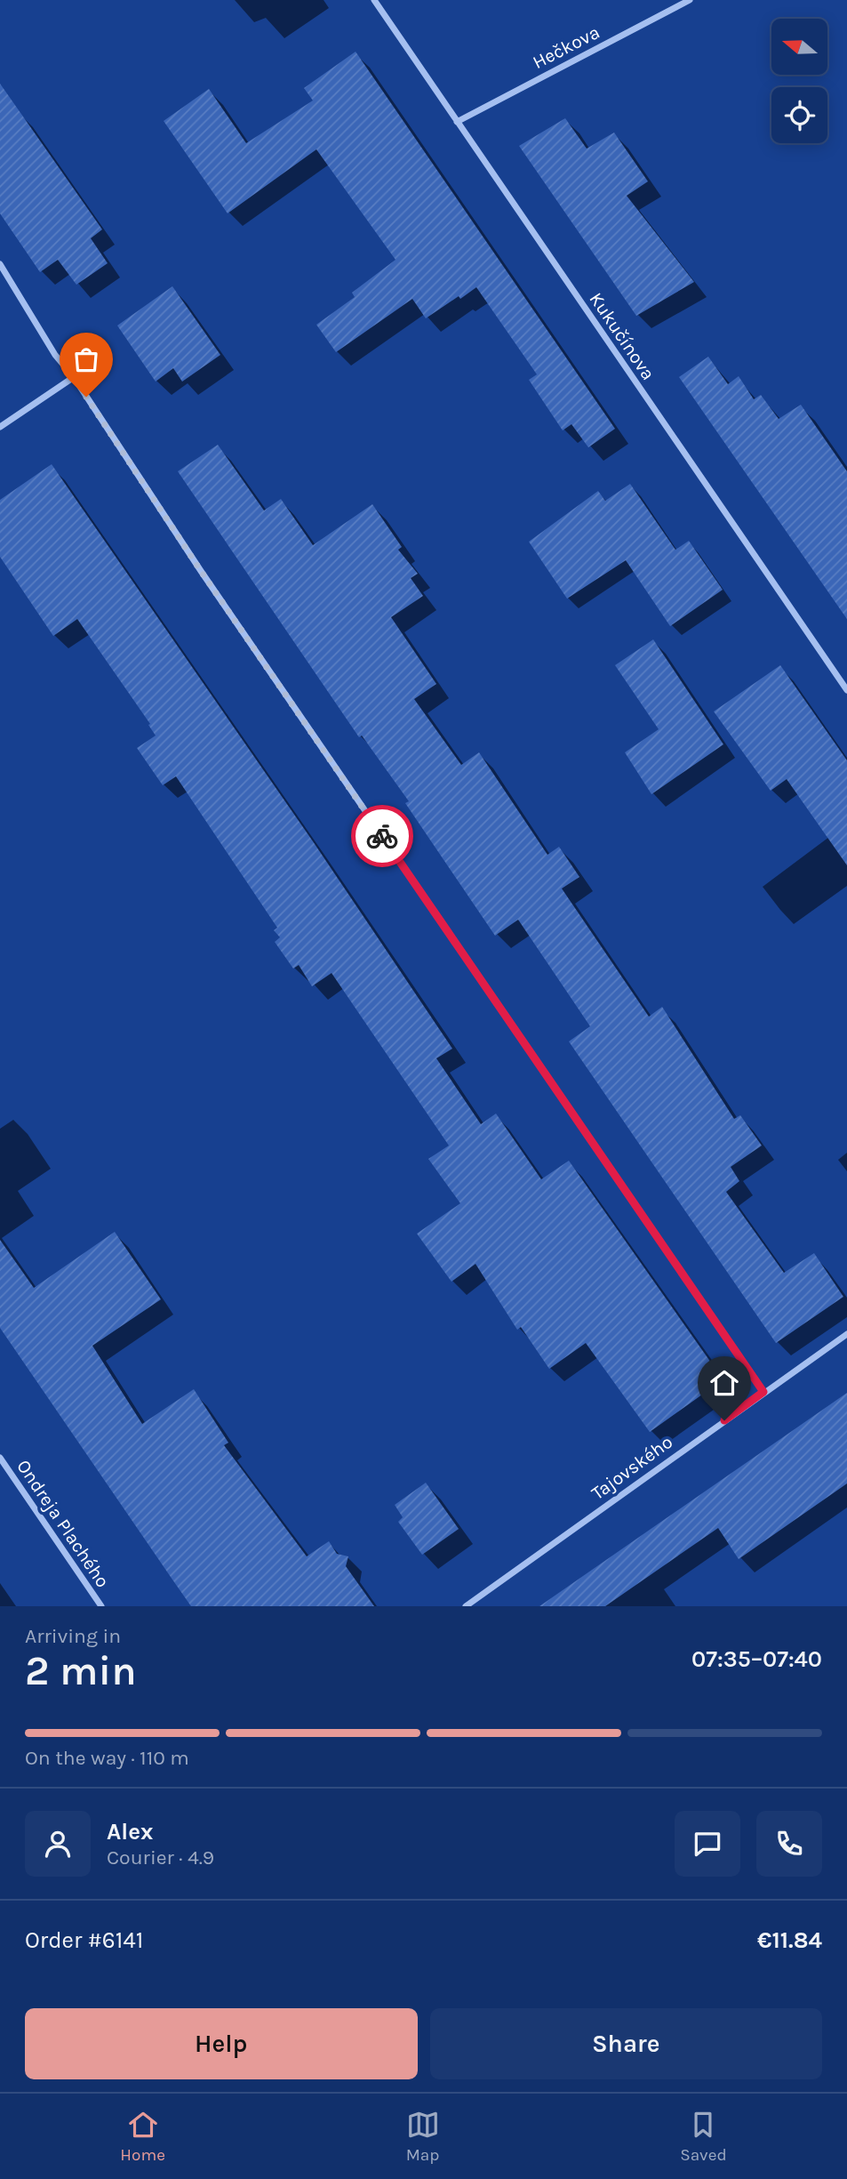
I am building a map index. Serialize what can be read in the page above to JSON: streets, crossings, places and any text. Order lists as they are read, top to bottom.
{
  "streets": {
    "street": [
      "Hečkova",
      "Kukučínova",
      "Tajovského",
      "Ondreja Plachého"
    ]
  },
  "crossings": [
    ["Hečkova", "Kukučínova"]
  ],
  "north": "left",
  "page": {
    "heading": ["2 min", "Arriving in", "07:35–07:40"],
    "panel": [
      "Alex",
      "Courier · 4.9",
      "Order #6141",
      "€11.84"
    ],
    "bar": "On the way · 110 m",
    "buttons": ["Help", "Share"],
    "tabs": ["Home", "Map", "Saved"]
  }
}
